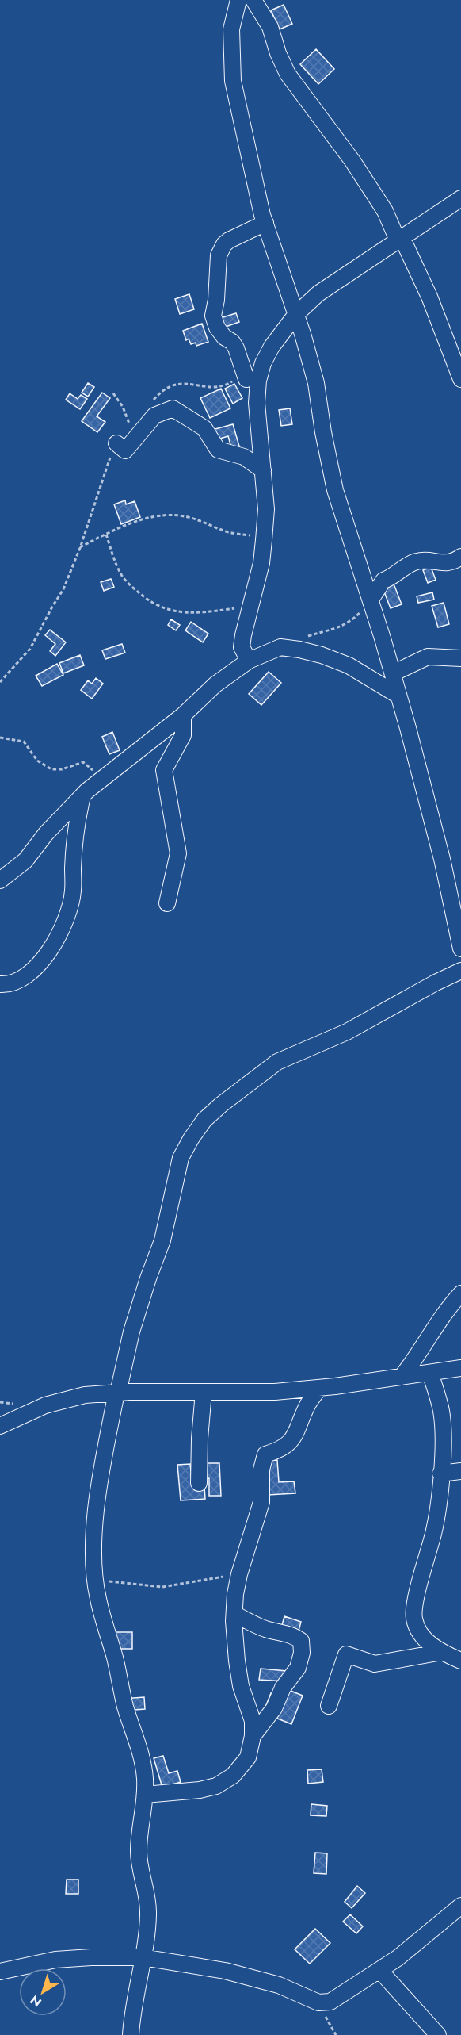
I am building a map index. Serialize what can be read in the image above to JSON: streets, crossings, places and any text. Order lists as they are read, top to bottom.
{
  "north": "bottom left"
}
